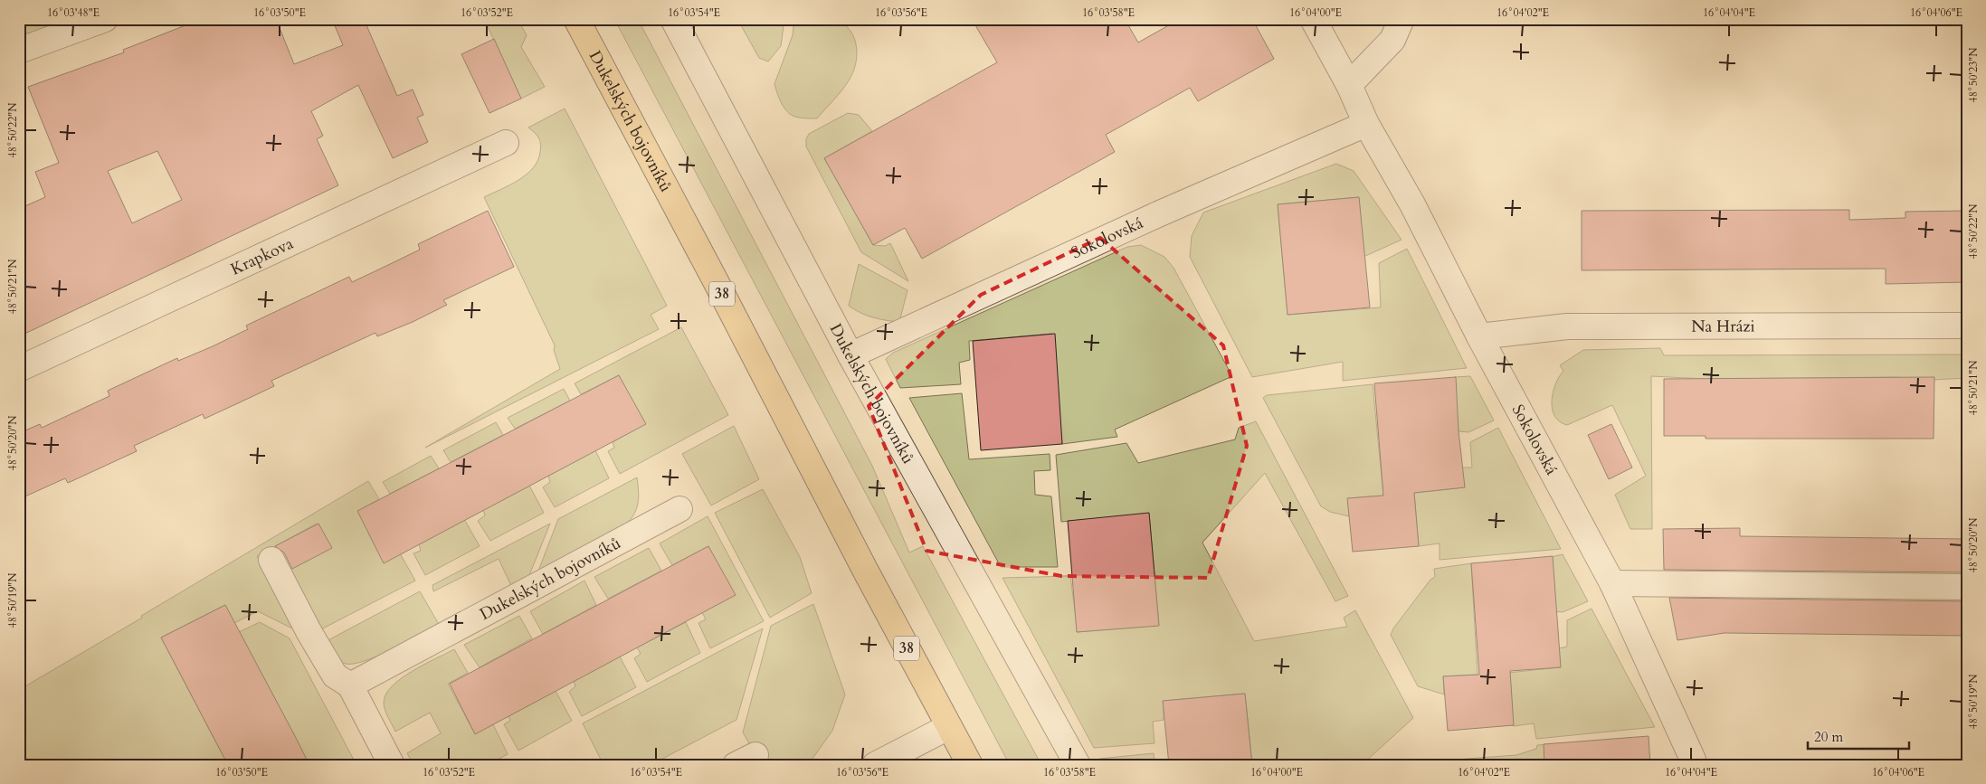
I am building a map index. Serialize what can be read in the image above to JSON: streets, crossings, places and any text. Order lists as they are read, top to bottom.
{
  "streets": {
    "main road": ["Dukelských bojovníků", "38"],
    "street": ["Sokolovská", "Krapkova", "Na Hrázi"]
  },
  "crossings": [
    ["Dukelských bojovníků", "Sokolovská"],
    ["Sokolovská", "Na Hrázi"]
  ],
  "scale_bar": "20 m",
  "coordinates": [
    "16°03'48\"E",
    "16°03'50\"E",
    "16°03'52\"E",
    "16°03'54\"E",
    "16°03'56\"E",
    "16°03'58\"E",
    "16°04'00\"E",
    "16°04'02\"E",
    "16°04'04\"E",
    "16°04'06\"E",
    "48°50'23\"N",
    "48°50'22\"N",
    "48°50'21\"N",
    "48°50'20\"N",
    "48°50'19\"N"
  ]
}
